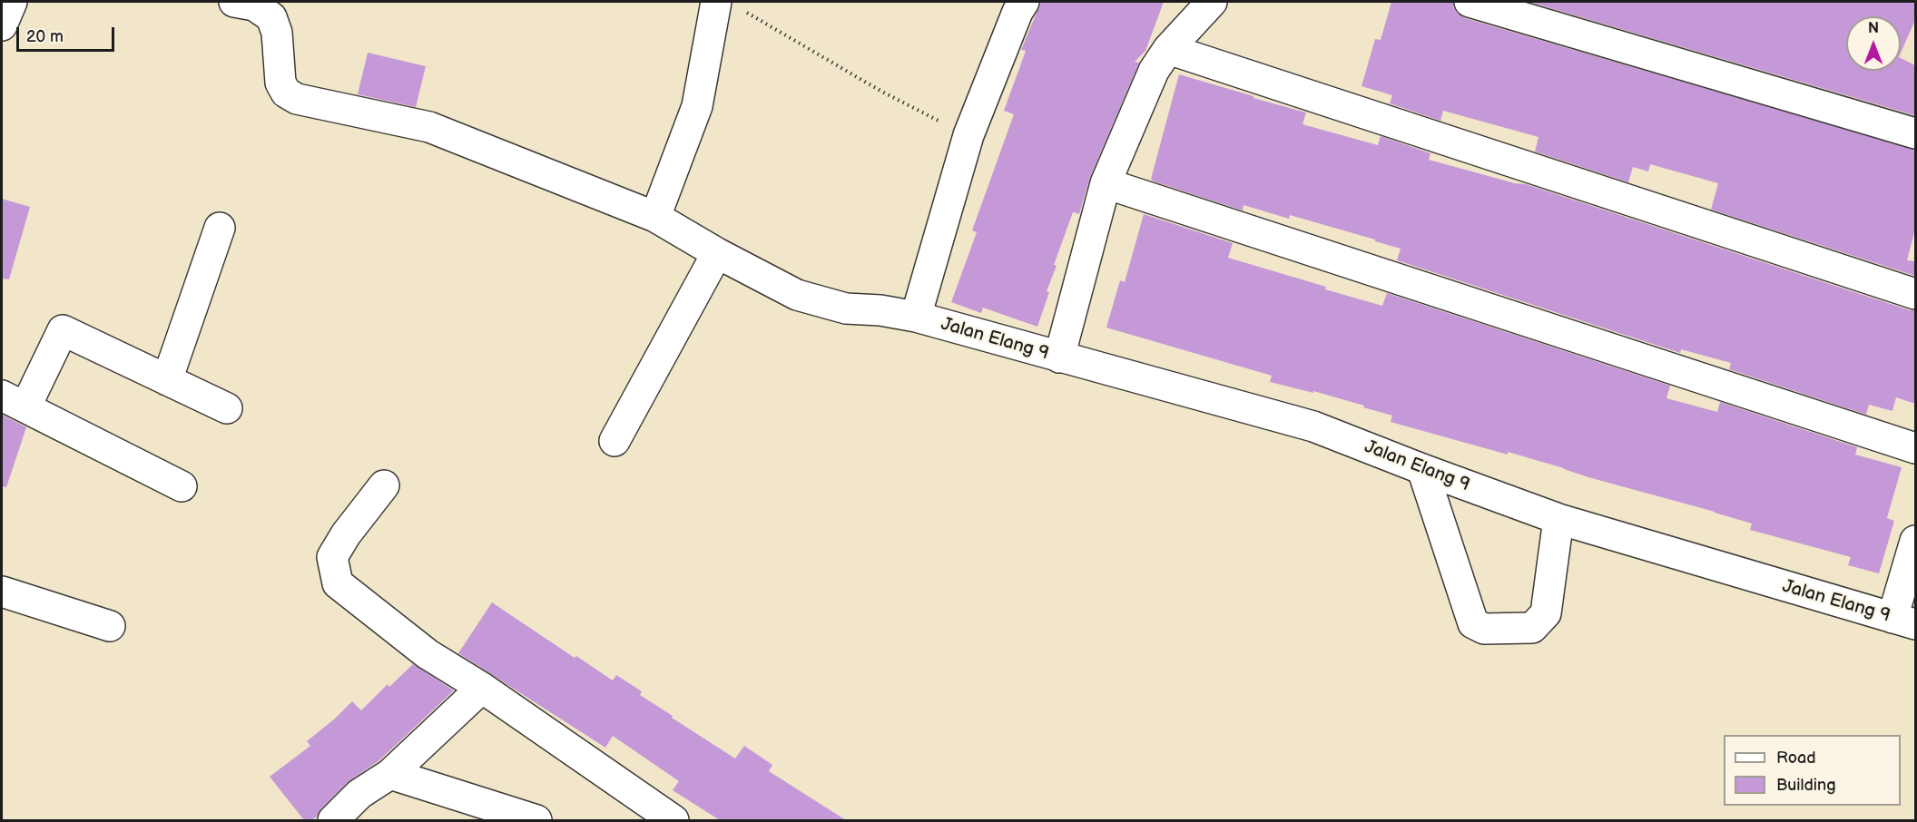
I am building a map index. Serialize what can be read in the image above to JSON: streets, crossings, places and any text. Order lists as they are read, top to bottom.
{
  "streets": {
    "street": ["Jalan Elang 9"]
  },
  "legend": ["Road", "Building"],
  "scale_bar": "20 m",
  "north": "top"
}
